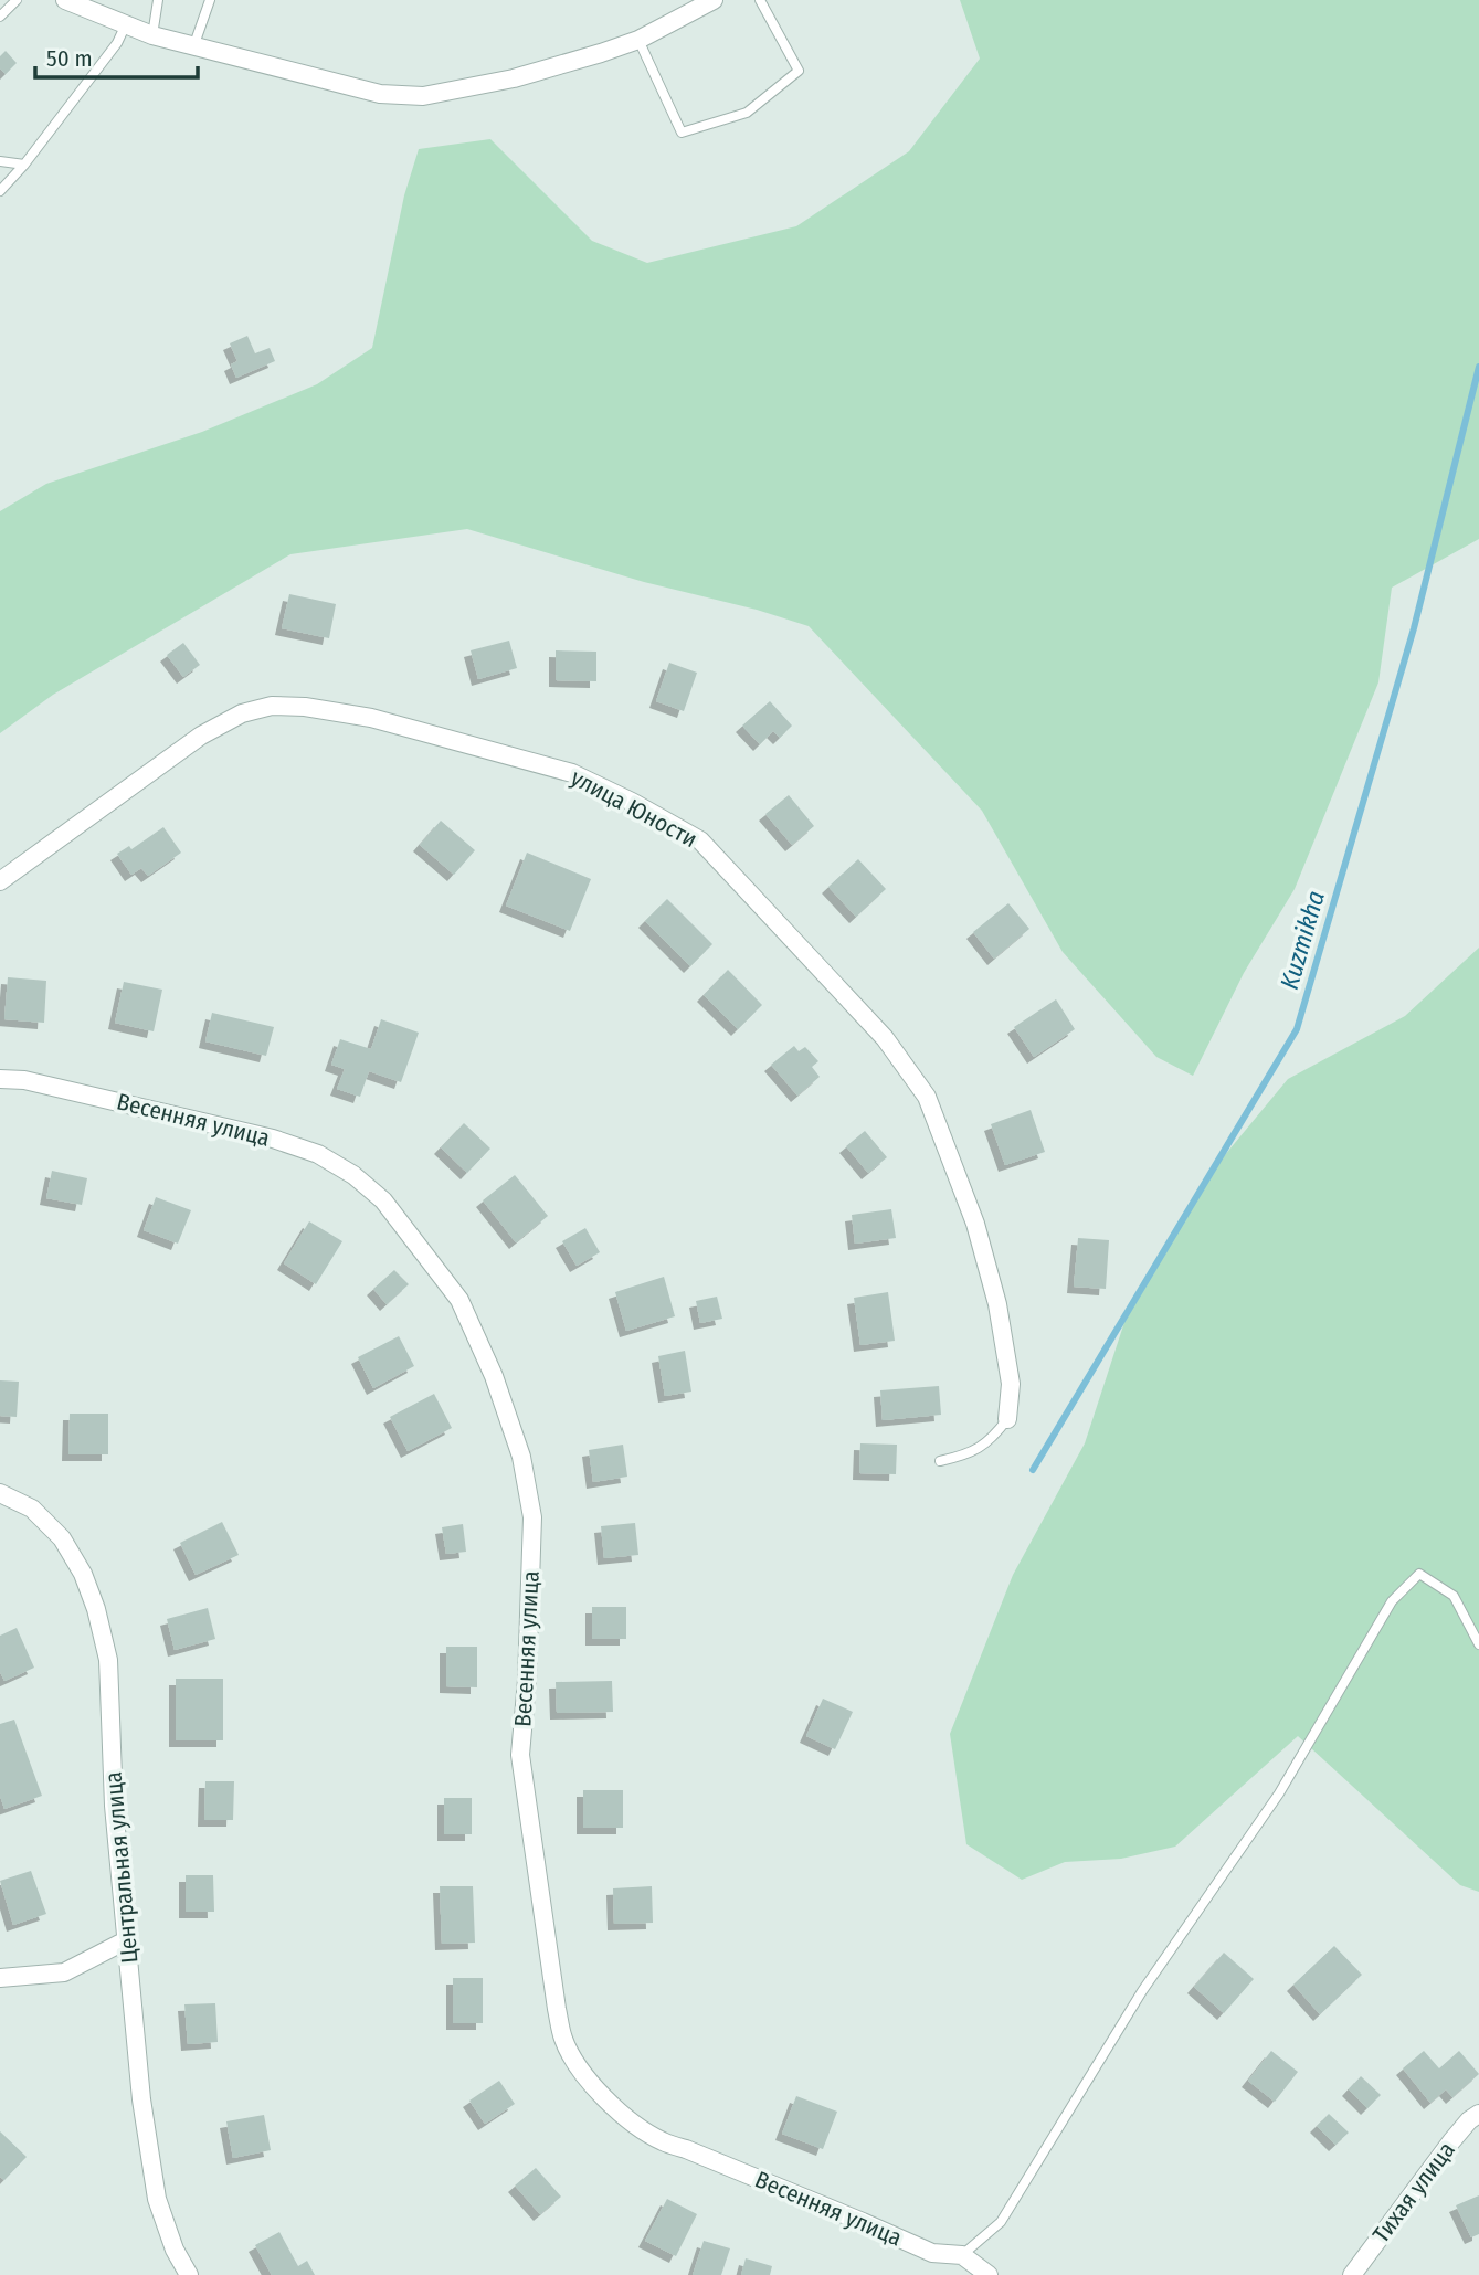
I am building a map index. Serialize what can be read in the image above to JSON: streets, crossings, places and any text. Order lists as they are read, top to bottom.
{
  "streets": {
    "street": [
      "улица Юности",
      "Весенняя улица",
      "Центральная улица",
      "Тихая улица"
    ]
  },
  "water": ["Kuzmikha"],
  "scale_bar": "50 m"
}
